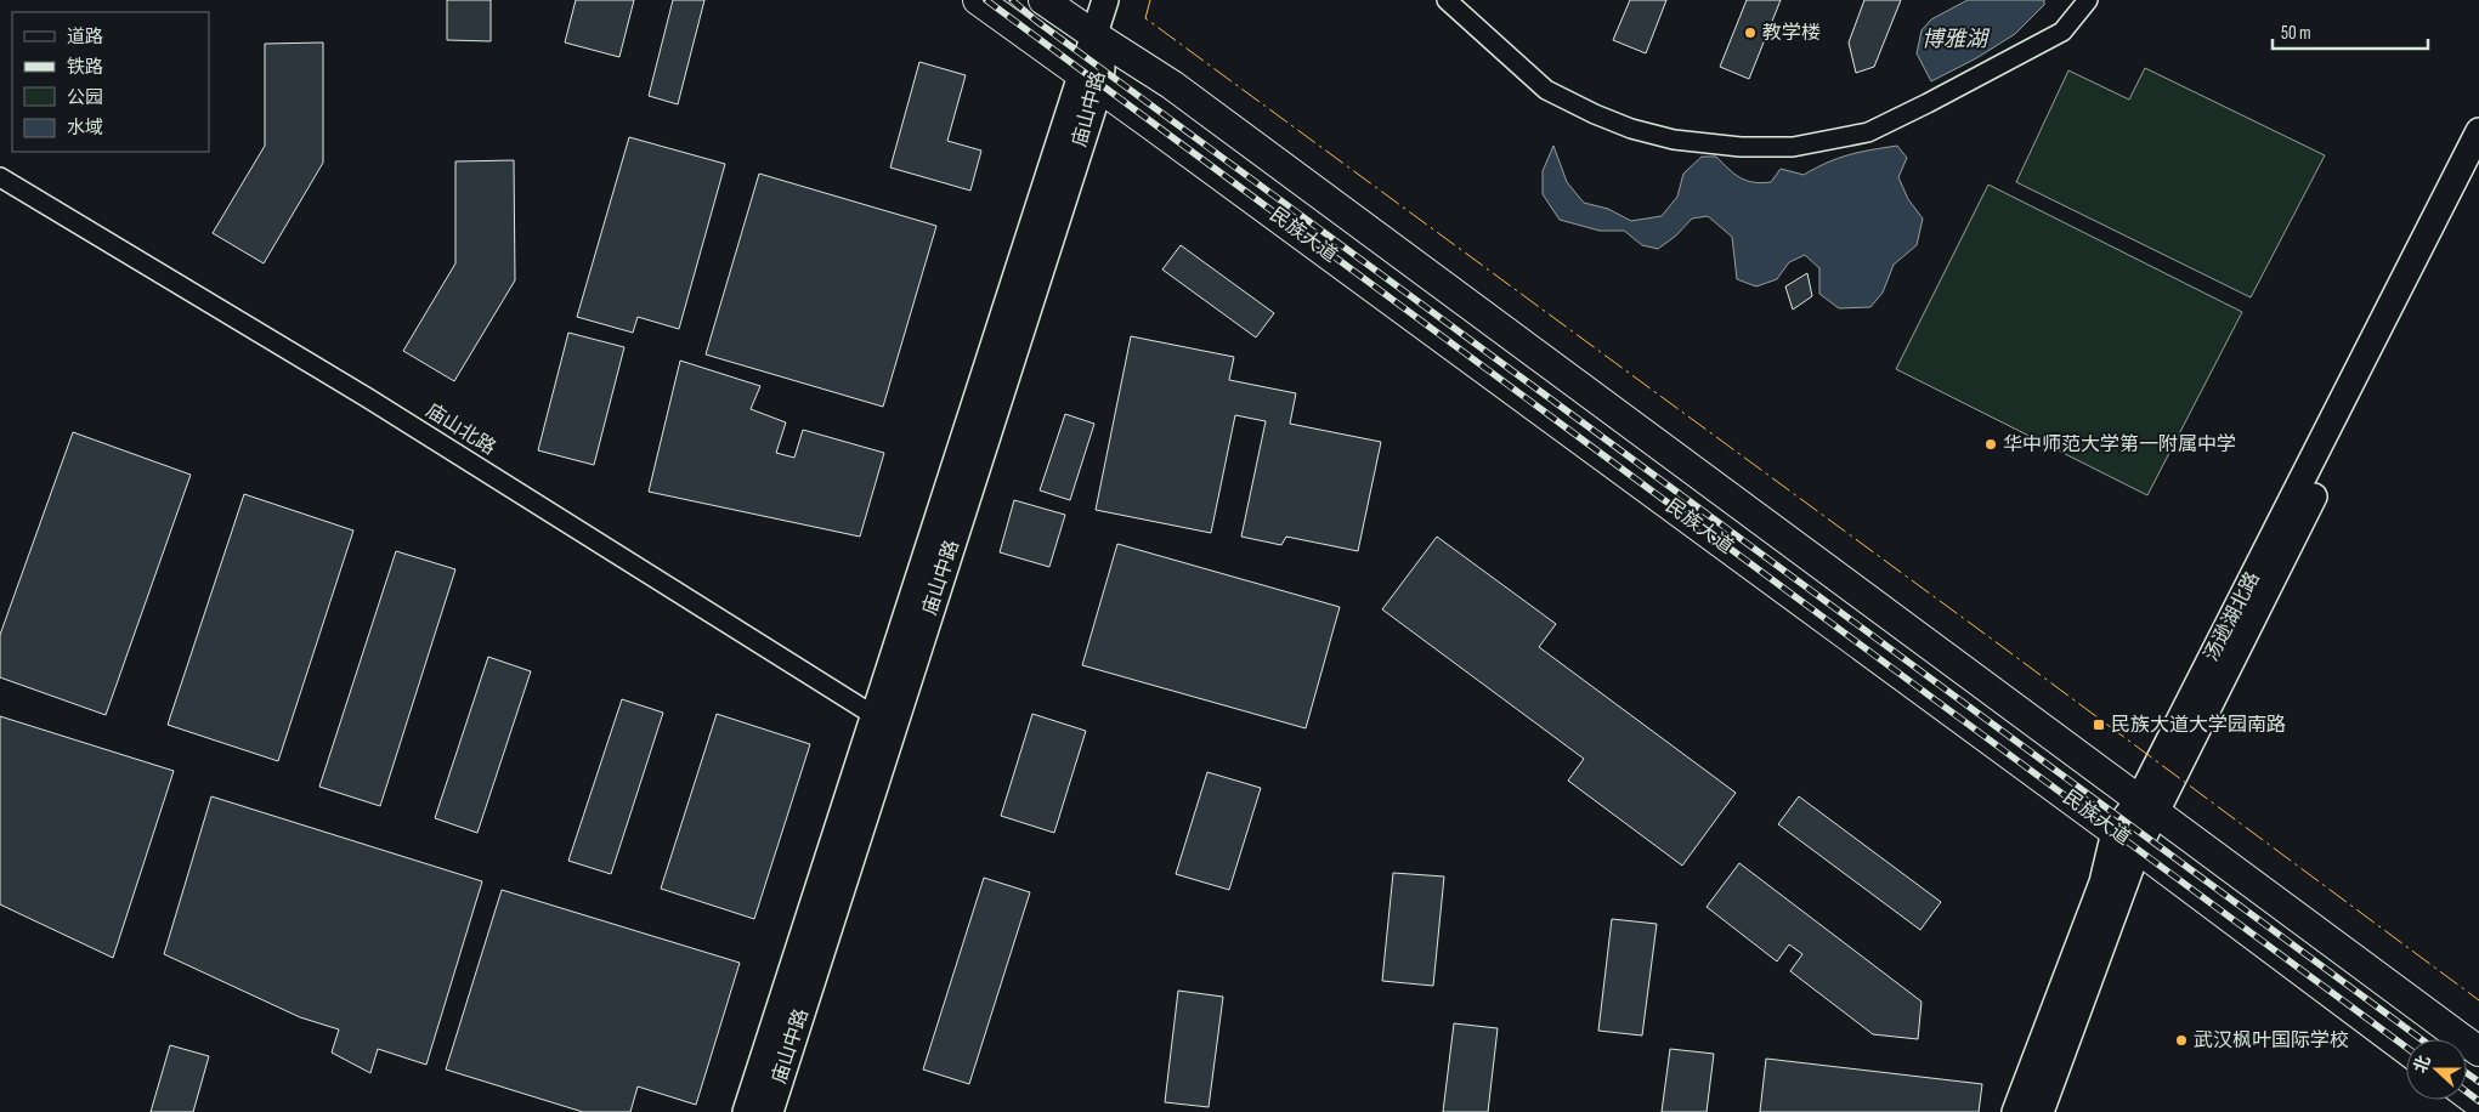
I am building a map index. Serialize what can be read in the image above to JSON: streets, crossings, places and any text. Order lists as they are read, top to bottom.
{
  "streets": {
    "main road": ["民族大道"],
    "street": ["庙山中路", "庙山北路", "汤逊湖北路"]
  },
  "crossings": [
    ["庙山中路", "民族大道"],
    ["庙山中路", "庙山北路"],
    ["民族大道", "汤逊湖北路"]
  ],
  "water": ["博雅湖"],
  "places": {
    "other": ["教学楼", "华中师范大学第一附属中学", "武汉枫叶国际学校"],
    "transit": ["民族大道大学园南路"]
  },
  "legend": [
    "道路",
    "铁路",
    "公园",
    "水域"
  ],
  "scale_bar": "50 m",
  "north": "left"
}
